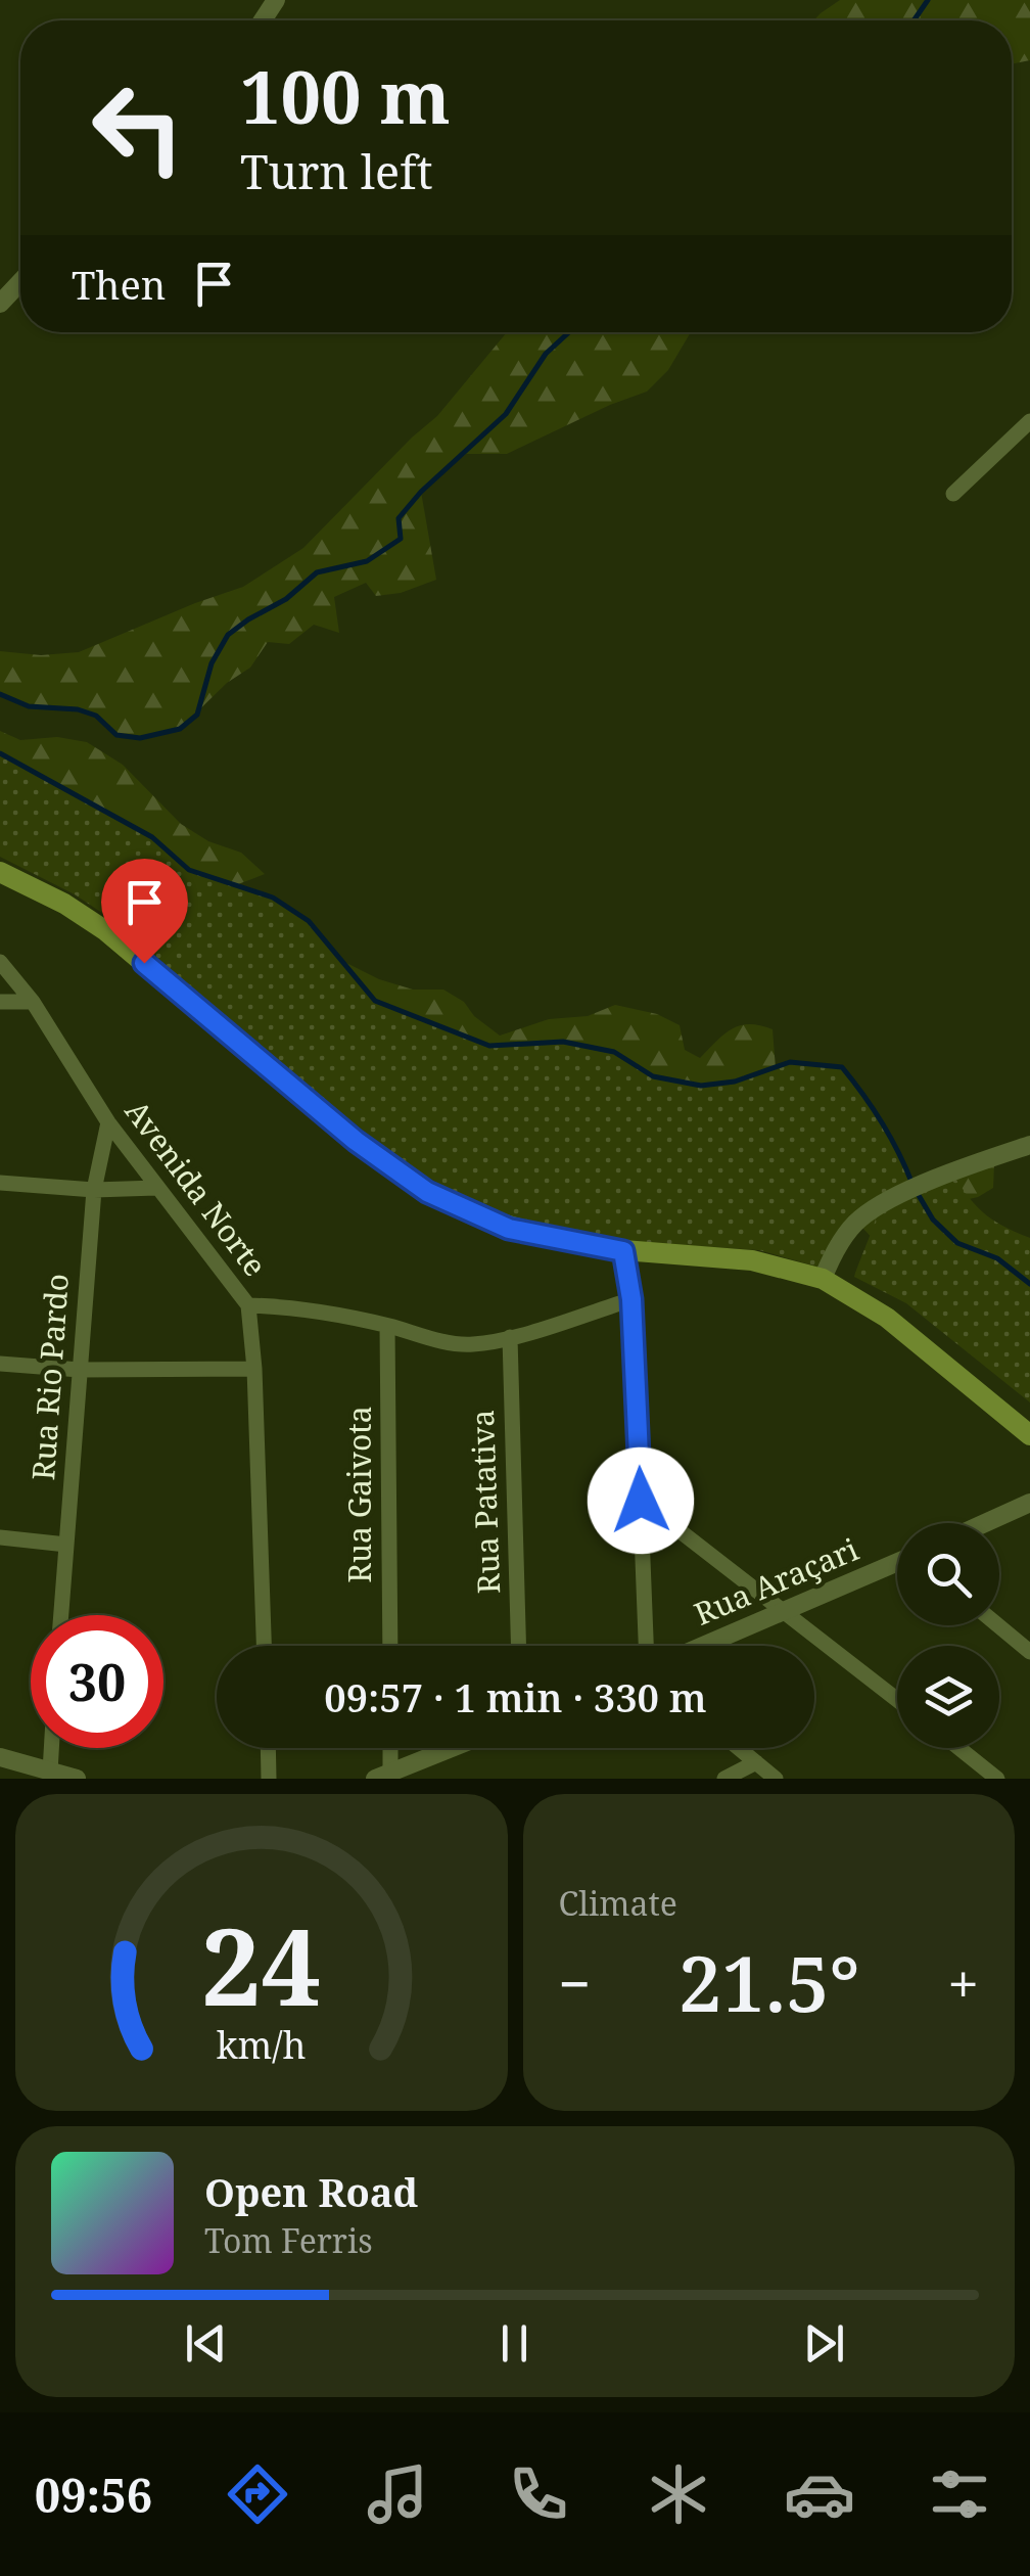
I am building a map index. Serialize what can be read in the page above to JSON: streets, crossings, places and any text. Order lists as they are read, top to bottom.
{
  "streets": {
    "street": [
      "Avenida Norte",
      "Rua Rio Pardo",
      "Rua Gaivota",
      "Rua Patativa",
      "Rua Araçari"
    ]
  },
  "crossings": [
    ["Avenida Norte", "Rua Rio Pardo"]
  ],
  "page": {
    "turn": ["100 m", "Turn left"],
    "then": "Then",
    "limit": "30",
    "trip": "09:57 · 1 min · 330 m",
    "tile": "Climate",
    "heat": ["−", "21.5°", "+"],
    "song": ["Open Road", "Tom Ferris"],
    "tabs": "09:56",
    "gauge": ["24", "km/h"]
  }
}
